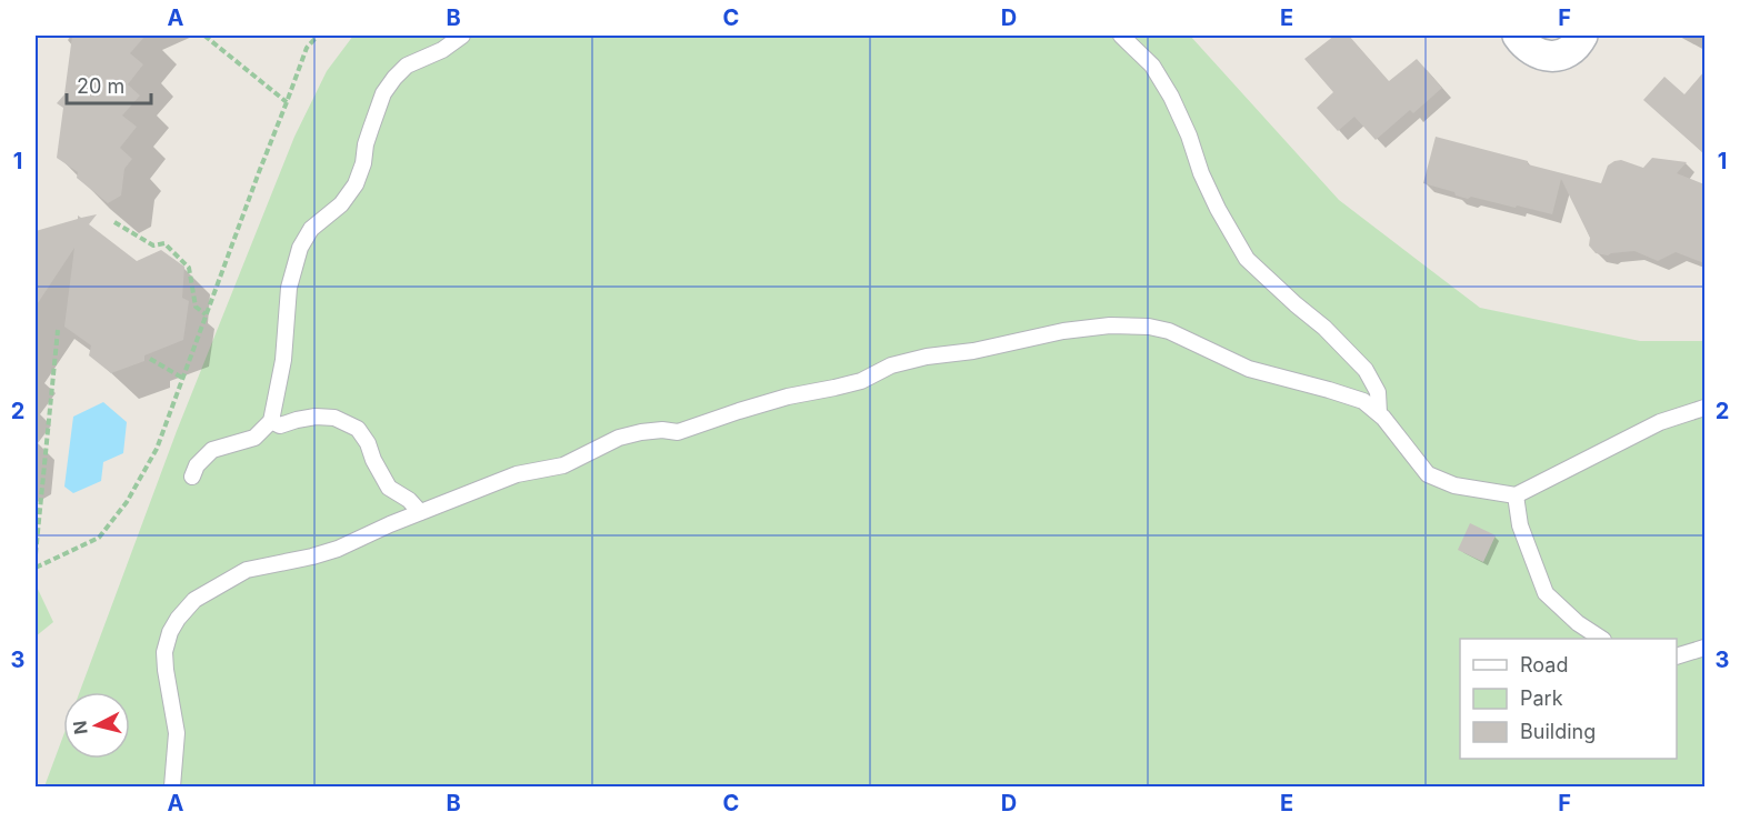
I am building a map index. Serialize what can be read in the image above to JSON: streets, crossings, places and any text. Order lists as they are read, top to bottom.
{
  "legend": ["Road", "Park", "Building"],
  "scale_bar": "20 m",
  "north": "left",
  "grid": {
    "columns": [
      "A",
      "B",
      "C",
      "D",
      "E",
      "F"
    ],
    "rows": ["1", "2", "3"]
  }
}
